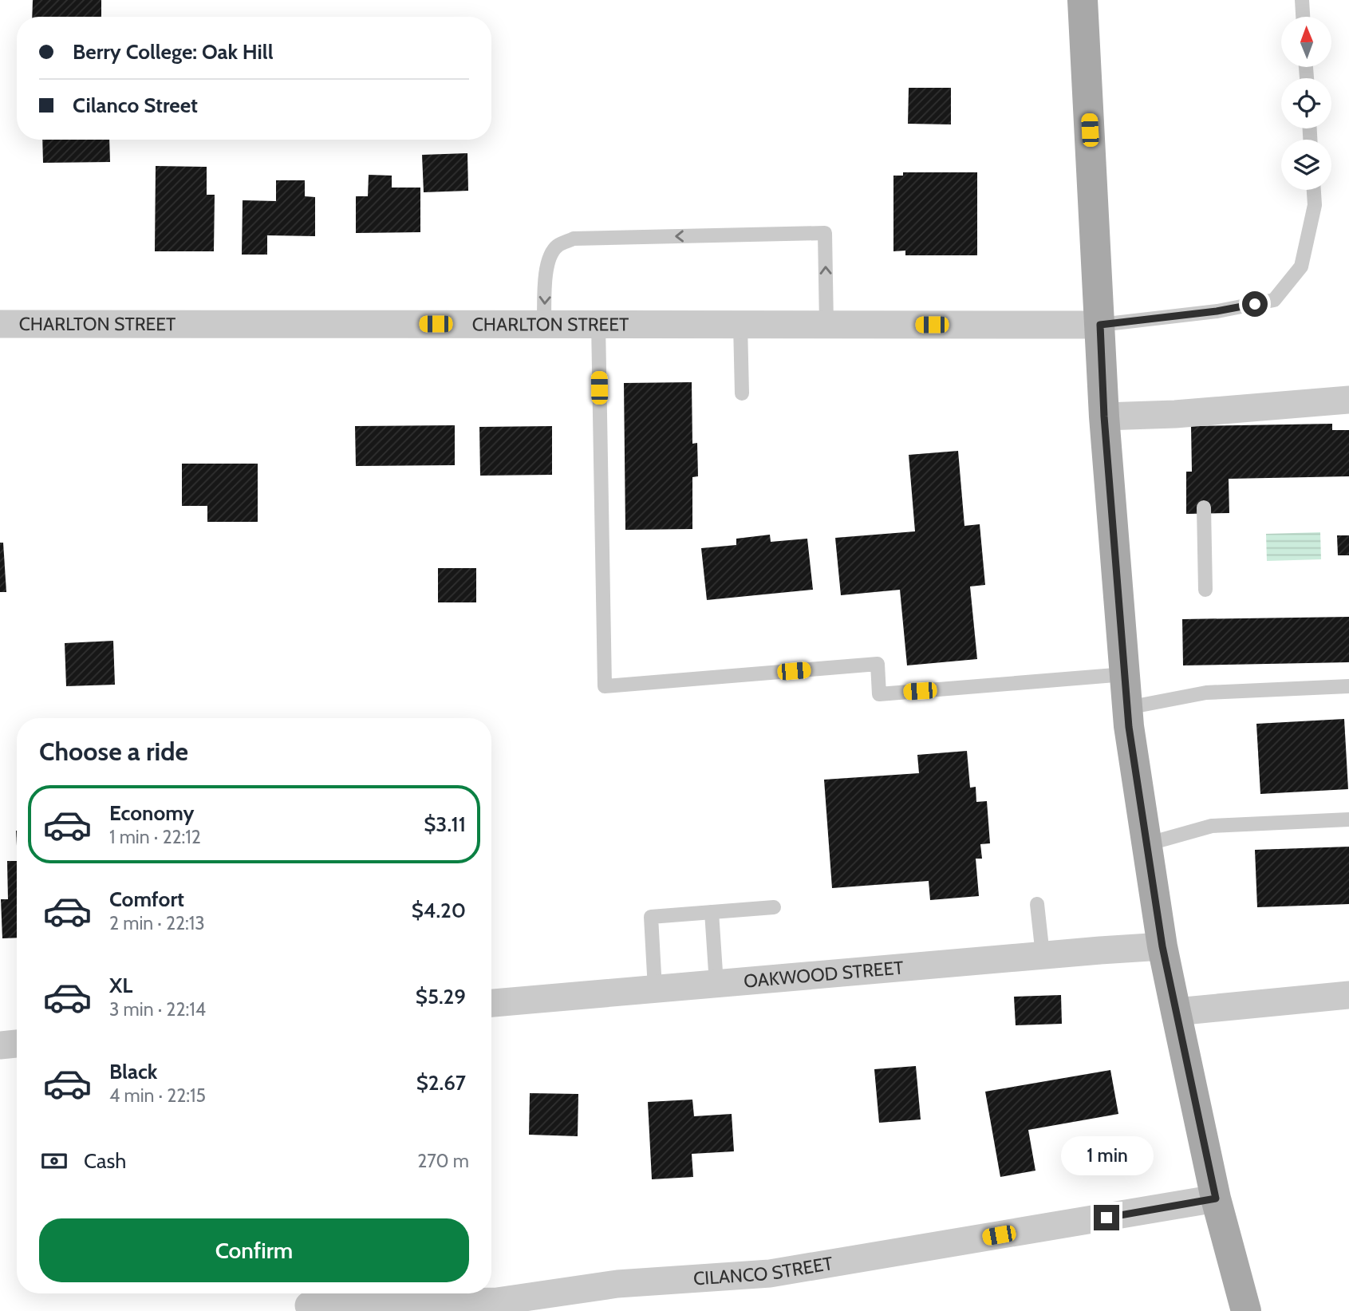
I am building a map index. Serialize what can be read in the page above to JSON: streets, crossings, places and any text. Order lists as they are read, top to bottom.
{
  "streets": {
    "street": ["CHARLTON STREET", "OAKWOOD STREET", "CILANCO STREET"]
  },
  "north": "top",
  "page": {
    "banner": ["Berry College: Oak Hill", "Cilanco Street"],
    "heading": "Choose a ride",
    "list": [
      {
        "name": "Economy",
        "note": "1 min · 22:12",
        "value": "$3.11"
      },
      {
        "name": "Comfort",
        "note": "2 min · 22:13",
        "value": "$4.20"
      },
      {
        "name": "XL",
        "note": "3 min · 22:14",
        "value": "$5.29"
      },
      {
        "name": "Black",
        "note": "4 min · 22:15",
        "value": "$2.67"
      }
    ],
    "pay": ["Cash", "270 m"],
    "bubble": "1 min",
    "buttons": "Confirm"
  }
}
